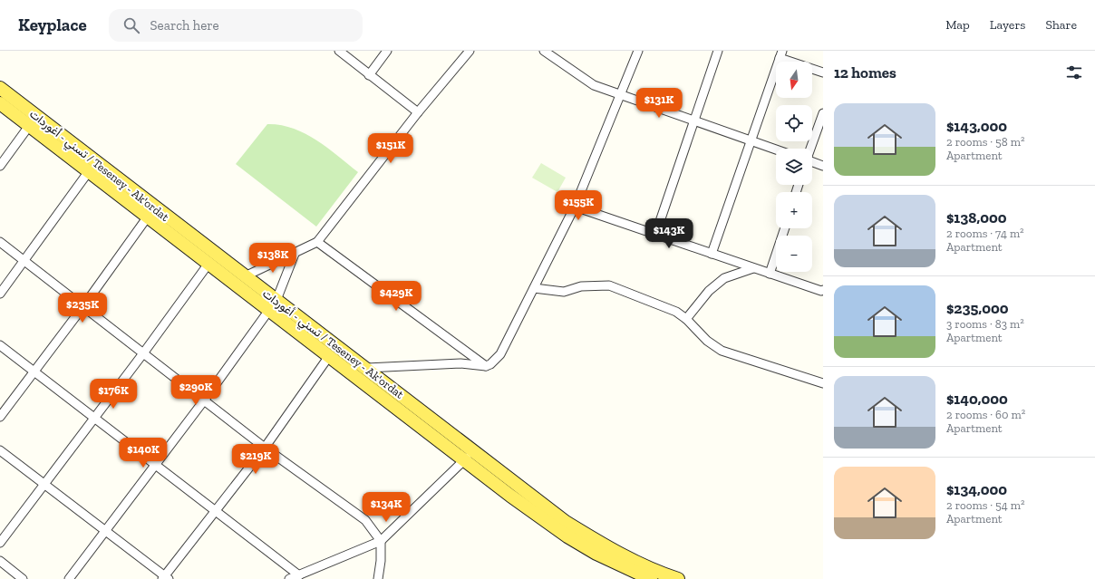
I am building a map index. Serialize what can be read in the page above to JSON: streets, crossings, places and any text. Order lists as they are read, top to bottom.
{
  "streets": {
    "main road": ["تسني - أغوردات / Teseney - Ak'ordat"]
  },
  "north": "bottom",
  "page": {
    "header": "Keyplace",
    "search": "Search here",
    "nav": ["Map", "Layers", "Share"],
    "heading": "12 homes",
    "map_buttons": ["+", "−"],
    "price": [
      "$131K",
      "$151K",
      "$155K",
      "$143K",
      "$138K",
      "$429K",
      "$235K",
      "$290K",
      "$176K",
      "$140K",
      "$219K",
      "$134K"
    ],
    "list": [
      {
        "name": "$143,000",
        "note": "2 rooms · 58 m² · Apartment"
      },
      {
        "name": "$138,000",
        "note": "2 rooms · 74 m² · Apartment"
      },
      {
        "name": "$235,000",
        "note": "3 rooms · 83 m² · Apartment"
      },
      {
        "name": "$140,000",
        "note": "2 rooms · 60 m² · Apartment"
      },
      {
        "name": "$134,000",
        "note": "2 rooms · 54 m² · Apartment"
      }
    ]
  }
}
